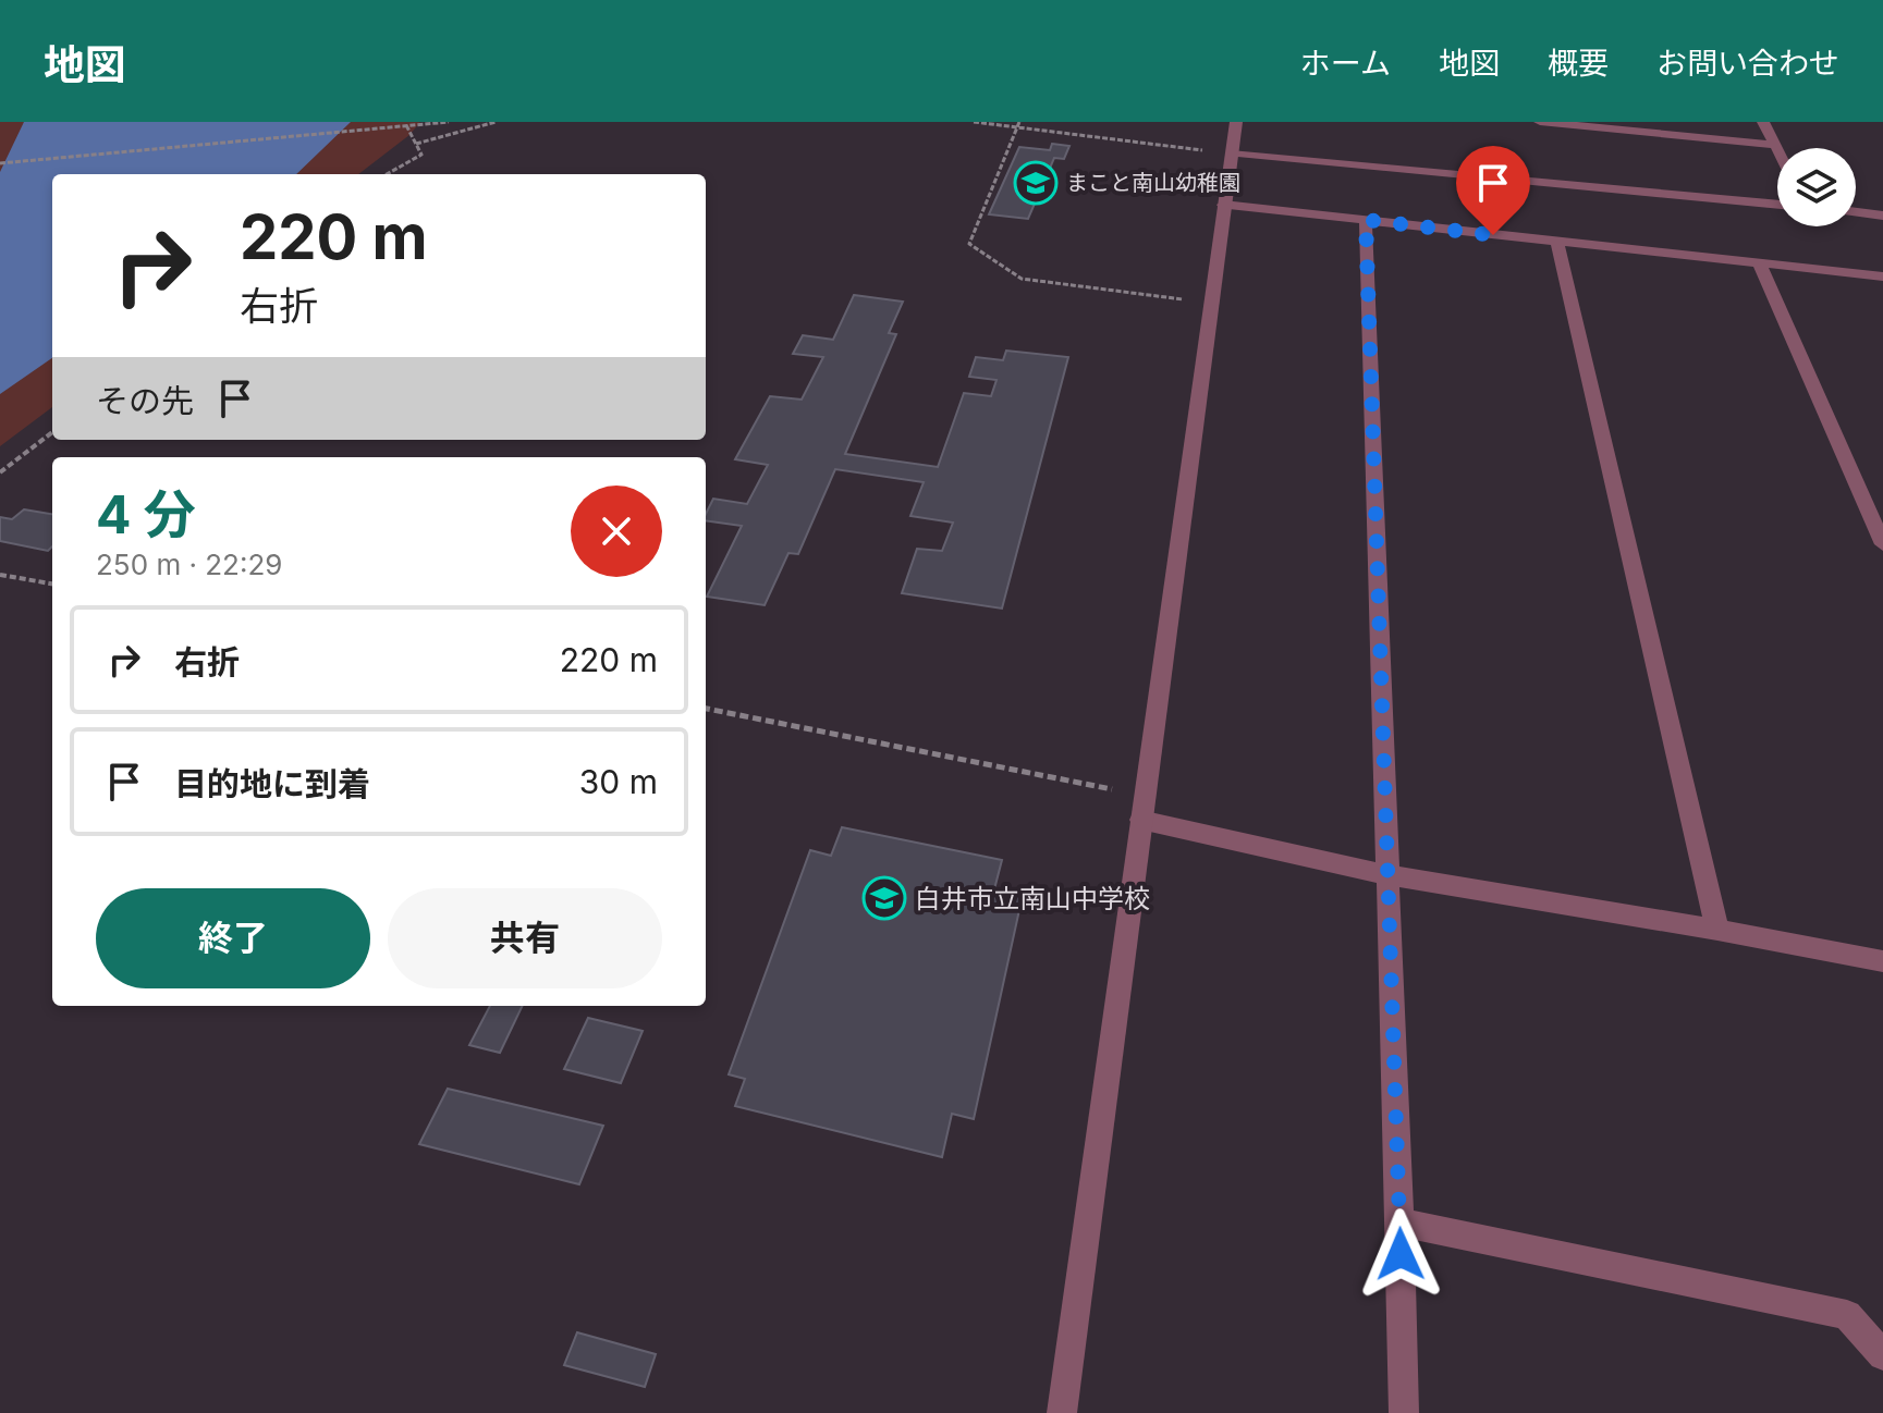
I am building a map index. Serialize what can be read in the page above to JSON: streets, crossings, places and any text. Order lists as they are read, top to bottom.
{
  "places": {
    "school or university": ["まこと南山幼稚園", "白井市立南山中学校"]
  },
  "page": {
    "header": "地図",
    "nav": [
      "ホーム",
      "地図",
      "概要",
      "お問い合わせ"
    ],
    "turn": ["220 m", "右折"],
    "then": "その先",
    "heading": ["4 分", "250 m · 22:29"],
    "list": [
      {
        "name": "右折",
        "value": "220 m"
      },
      {
        "name": "目的地に到着",
        "value": "30 m"
      }
    ],
    "buttons": ["終了", "共有"]
  }
}
